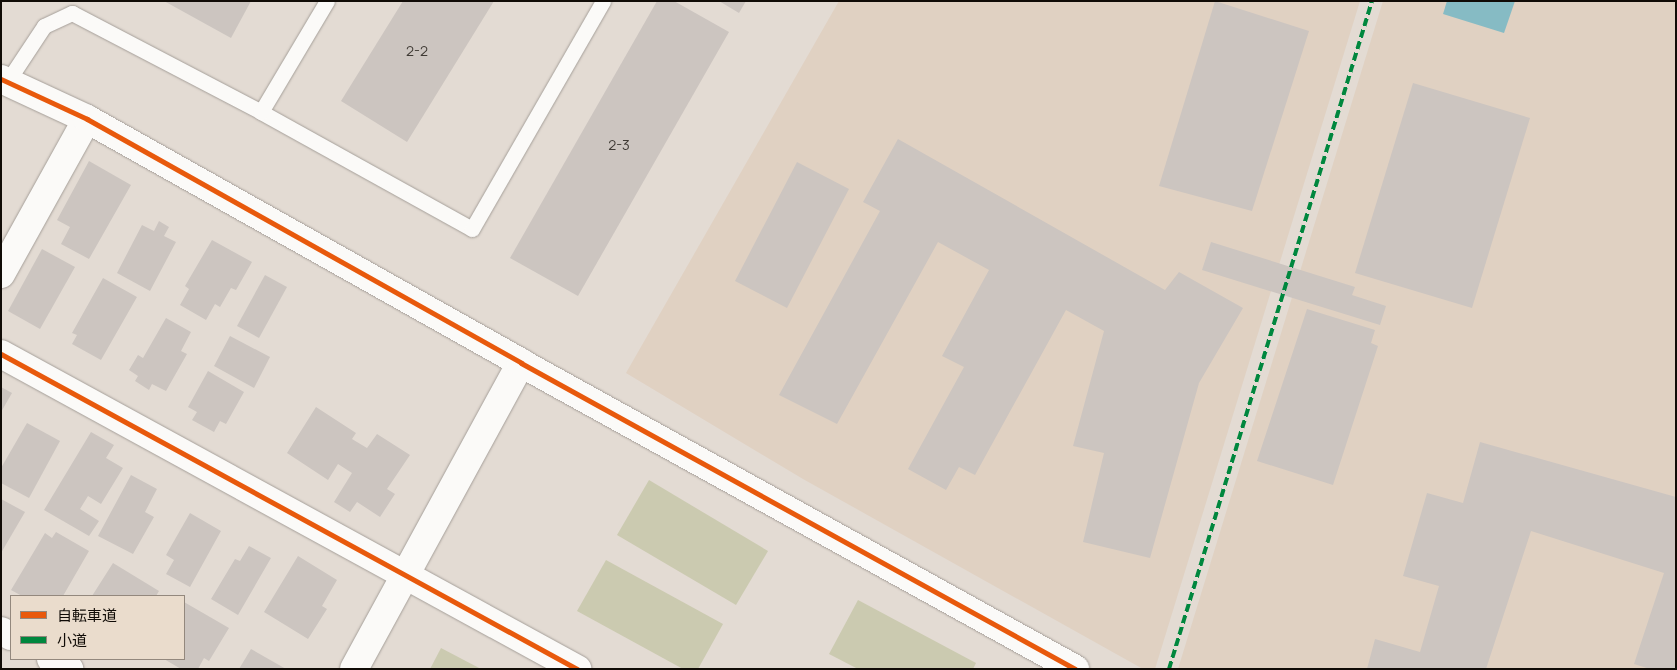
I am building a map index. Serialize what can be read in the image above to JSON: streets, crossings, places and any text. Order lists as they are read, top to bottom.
{
  "house_numbers": ["2-2", "2-3"],
  "legend": ["自転車道", "小道"]
}
